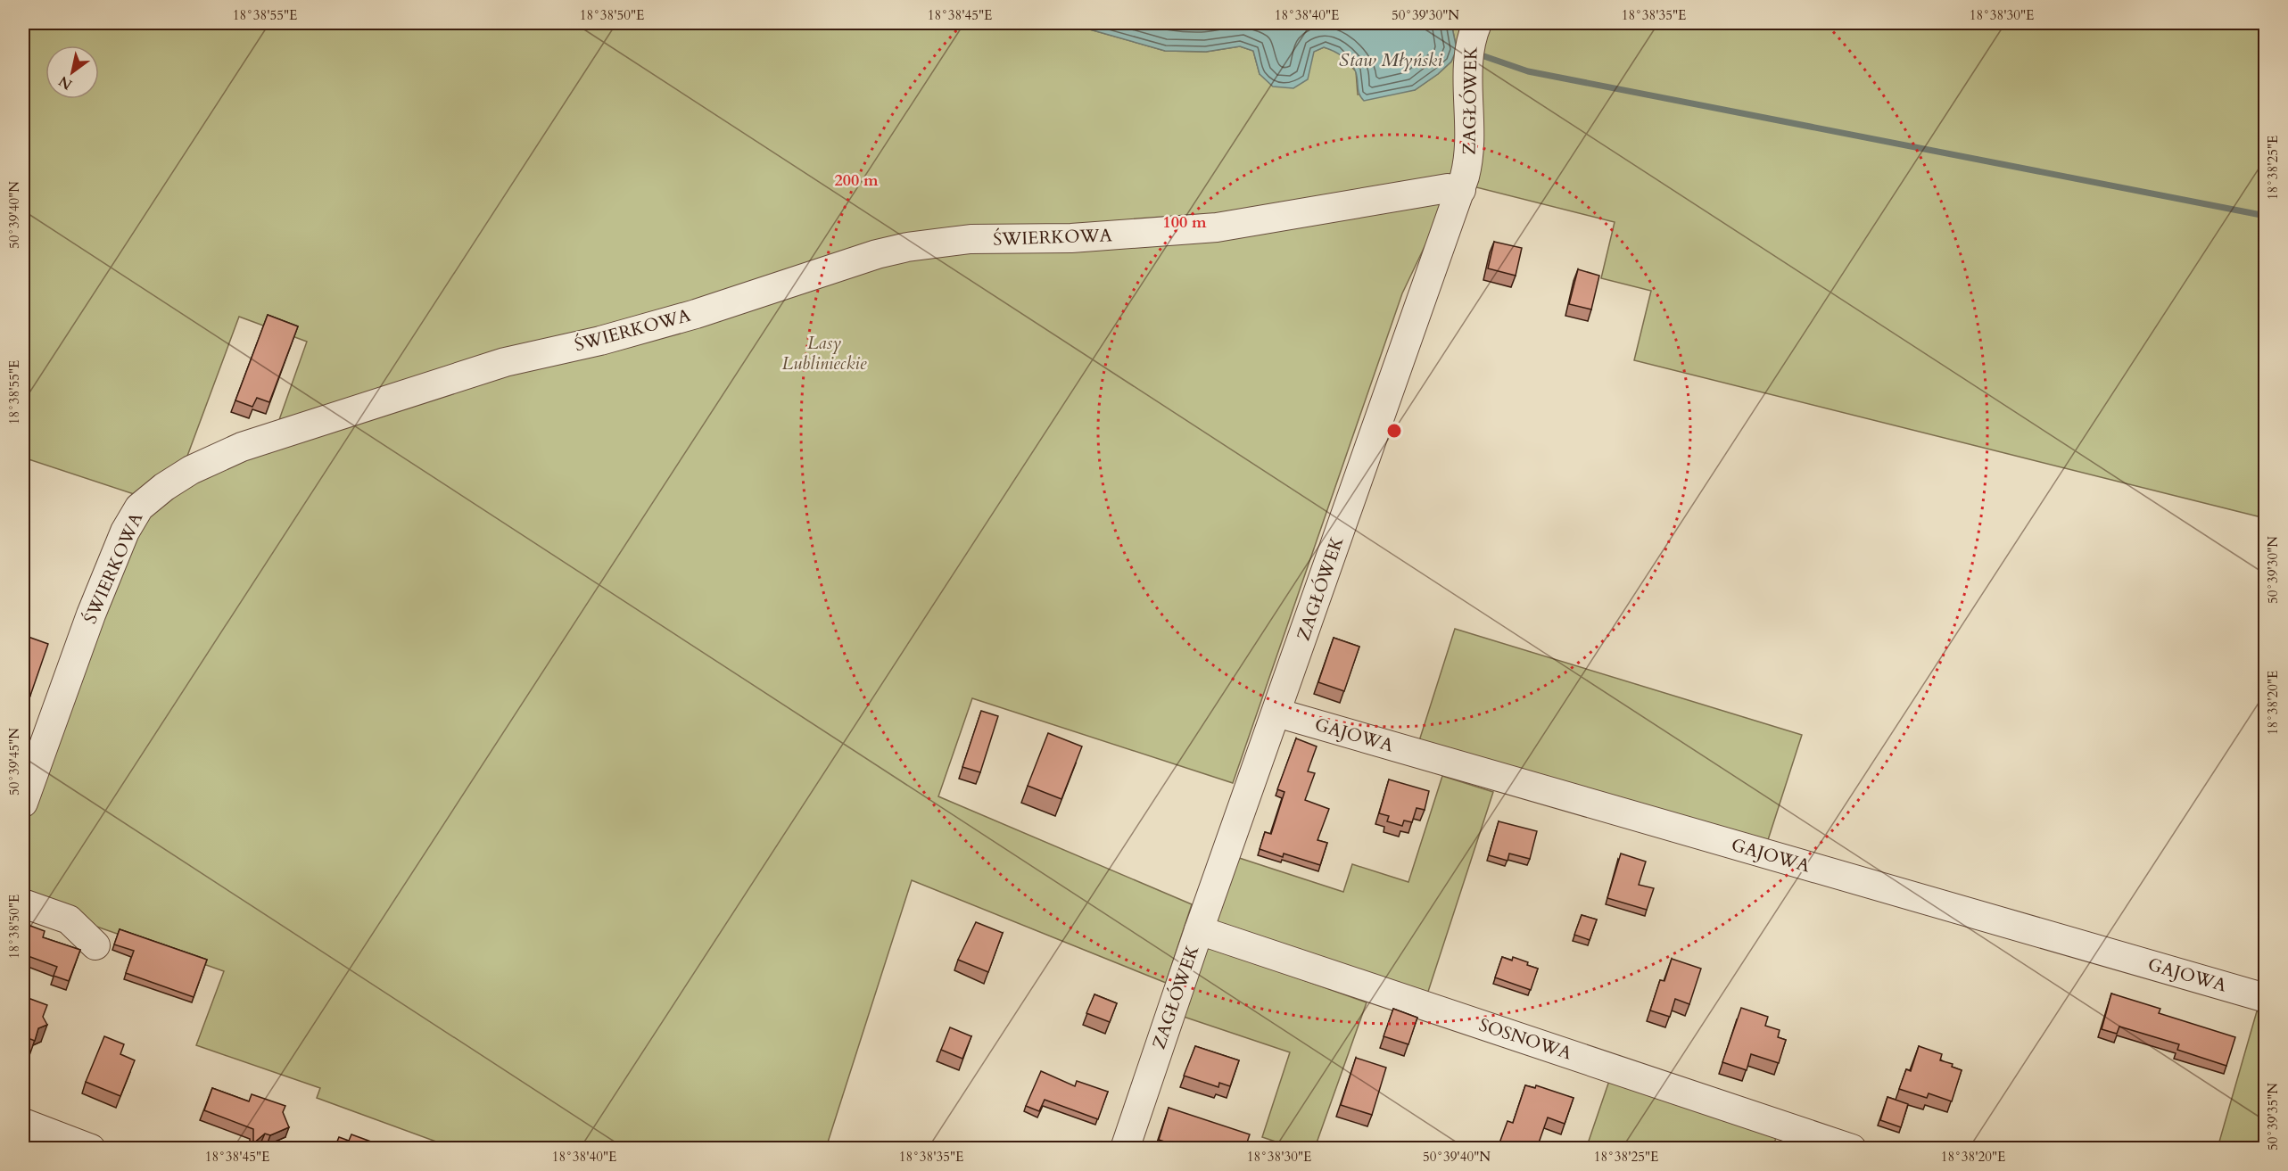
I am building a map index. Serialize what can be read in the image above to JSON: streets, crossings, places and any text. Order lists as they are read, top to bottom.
{
  "streets": {
    "street": [
      "ZAGŁÓWEK",
      "ŚWIERKOWA",
      "GAJOWA",
      "SOSNOWA"
    ]
  },
  "crossings": [
    ["ZAGŁÓWEK", "ŚWIERKOWA"],
    ["ZAGŁÓWEK", "GAJOWA"],
    ["ZAGŁÓWEK", "SOSNOWA"]
  ],
  "water": ["Staw Młyński"],
  "parks": ["Lasy Lublinieckie"],
  "north": "bottom left",
  "coordinates": [
    "18°38'55\"E",
    "18°38'50\"E",
    "18°38'45\"E",
    "18°38'40\"E",
    "50°39'30\"N",
    "18°38'35\"E",
    "18°38'30\"E",
    "18°38'25\"E",
    "50°39'40\"N",
    "18°38'20\"E",
    "50°39'45\"N",
    "50°39'35\"N"
  ],
  "rings": ["200 m", "100 m"]
}
